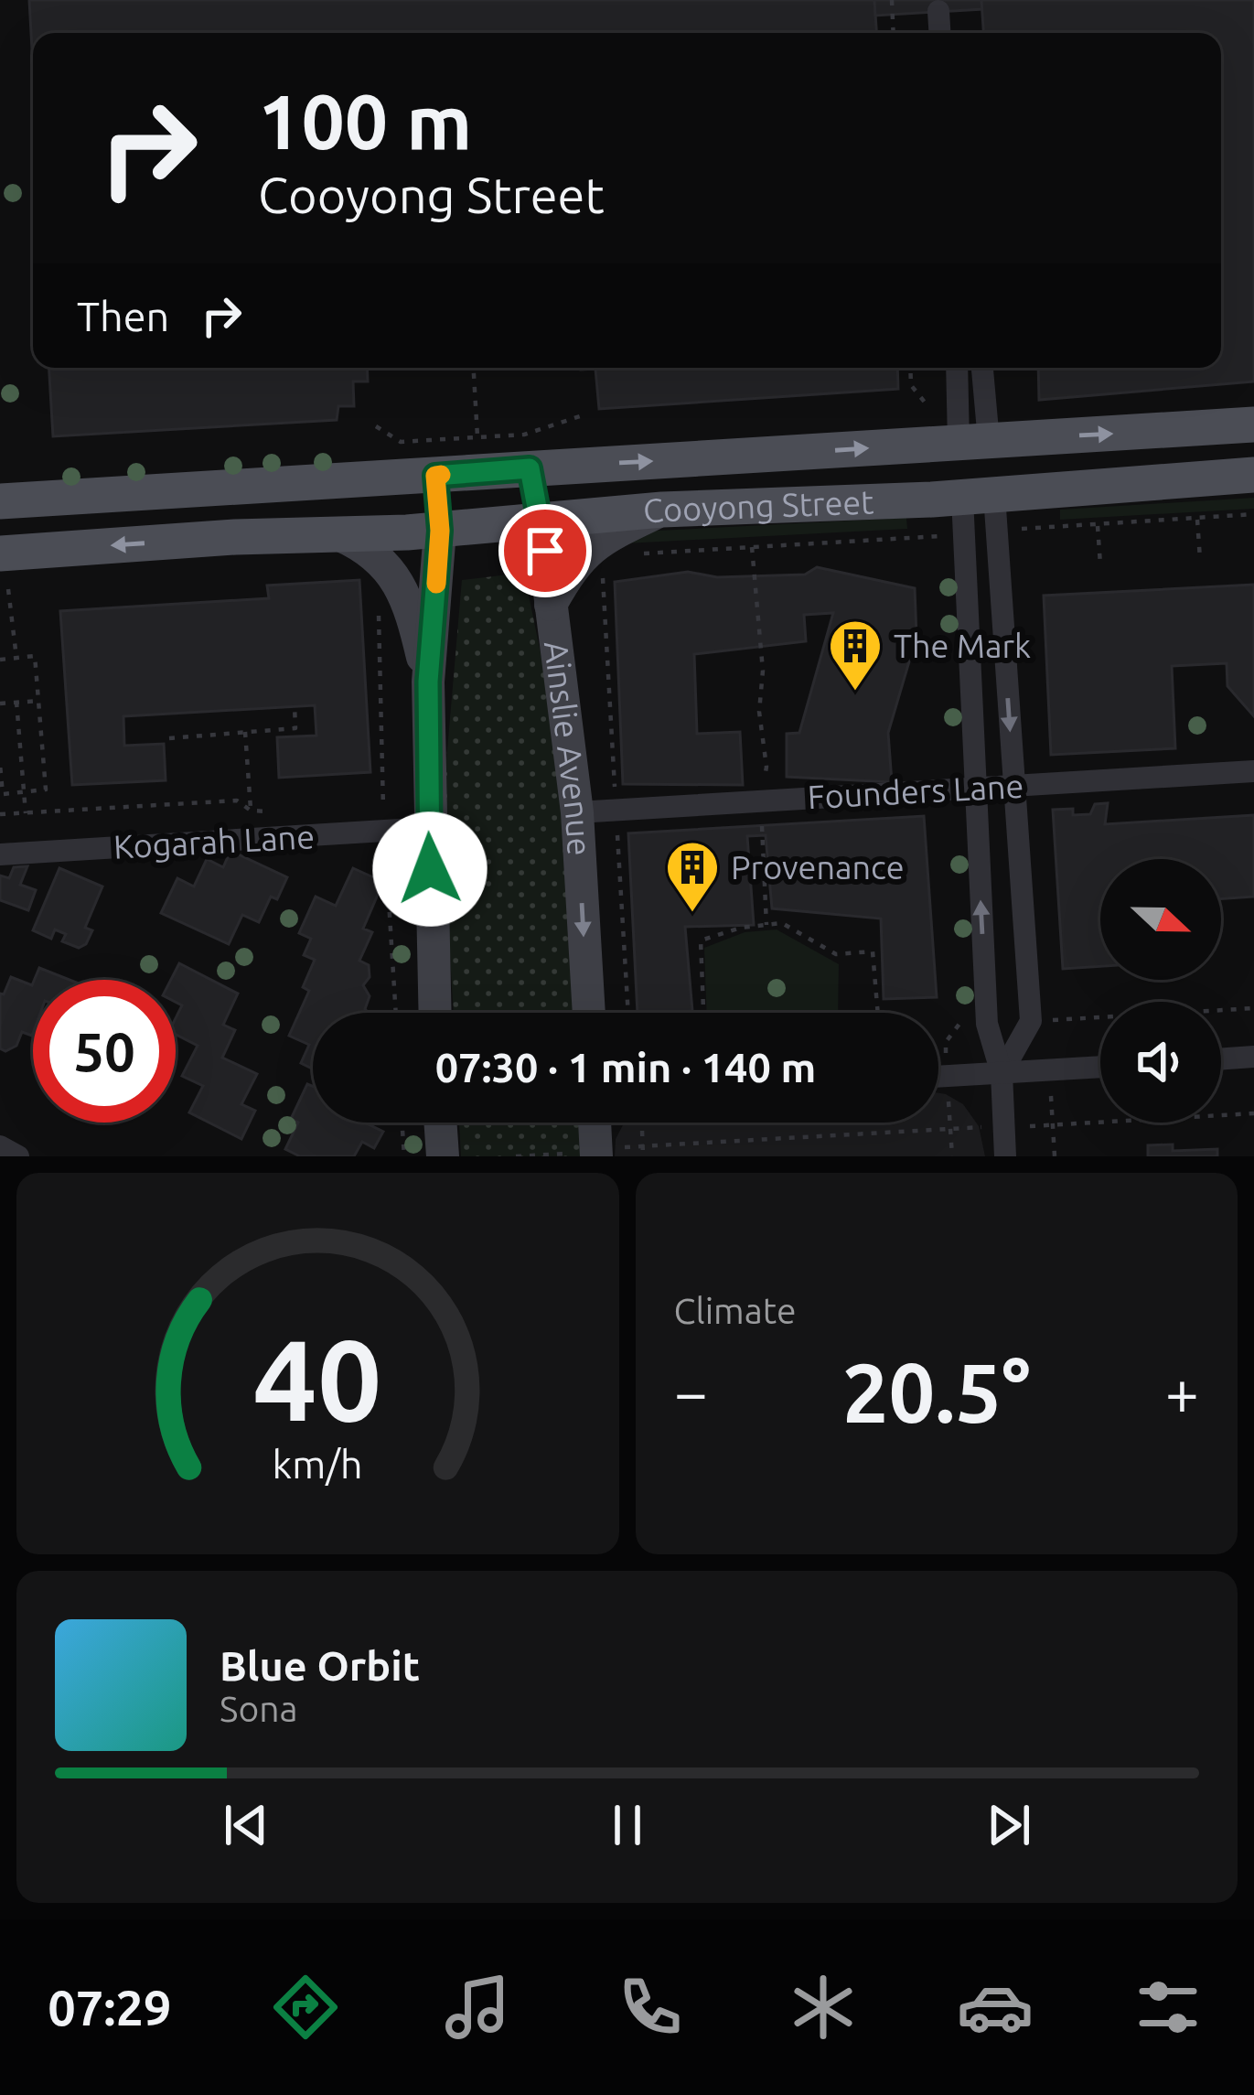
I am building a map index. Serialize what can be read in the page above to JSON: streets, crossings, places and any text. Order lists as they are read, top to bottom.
{
  "streets": {
    "main road": ["Cooyong Street", "Ainslie Avenue"],
    "street": ["Founders Lane", "Kogarah Lane"]
  },
  "crossings": [
    ["Cooyong Street", "Ainslie Avenue"],
    ["Ainslie Avenue", "Founders Lane"]
  ],
  "places": {
    "building": ["The Mark", "Provenance"]
  },
  "north": "right",
  "page": {
    "turn": ["100 m", "Cooyong Street"],
    "then": "Then",
    "limit": "50",
    "trip": "07:30 · 1 min · 140 m",
    "tile": "Climate",
    "heat": ["−", "20.5°", "+"],
    "song": ["Blue Orbit", "Sona"],
    "tabs": "07:29",
    "gauge": ["40", "km/h"]
  }
}
